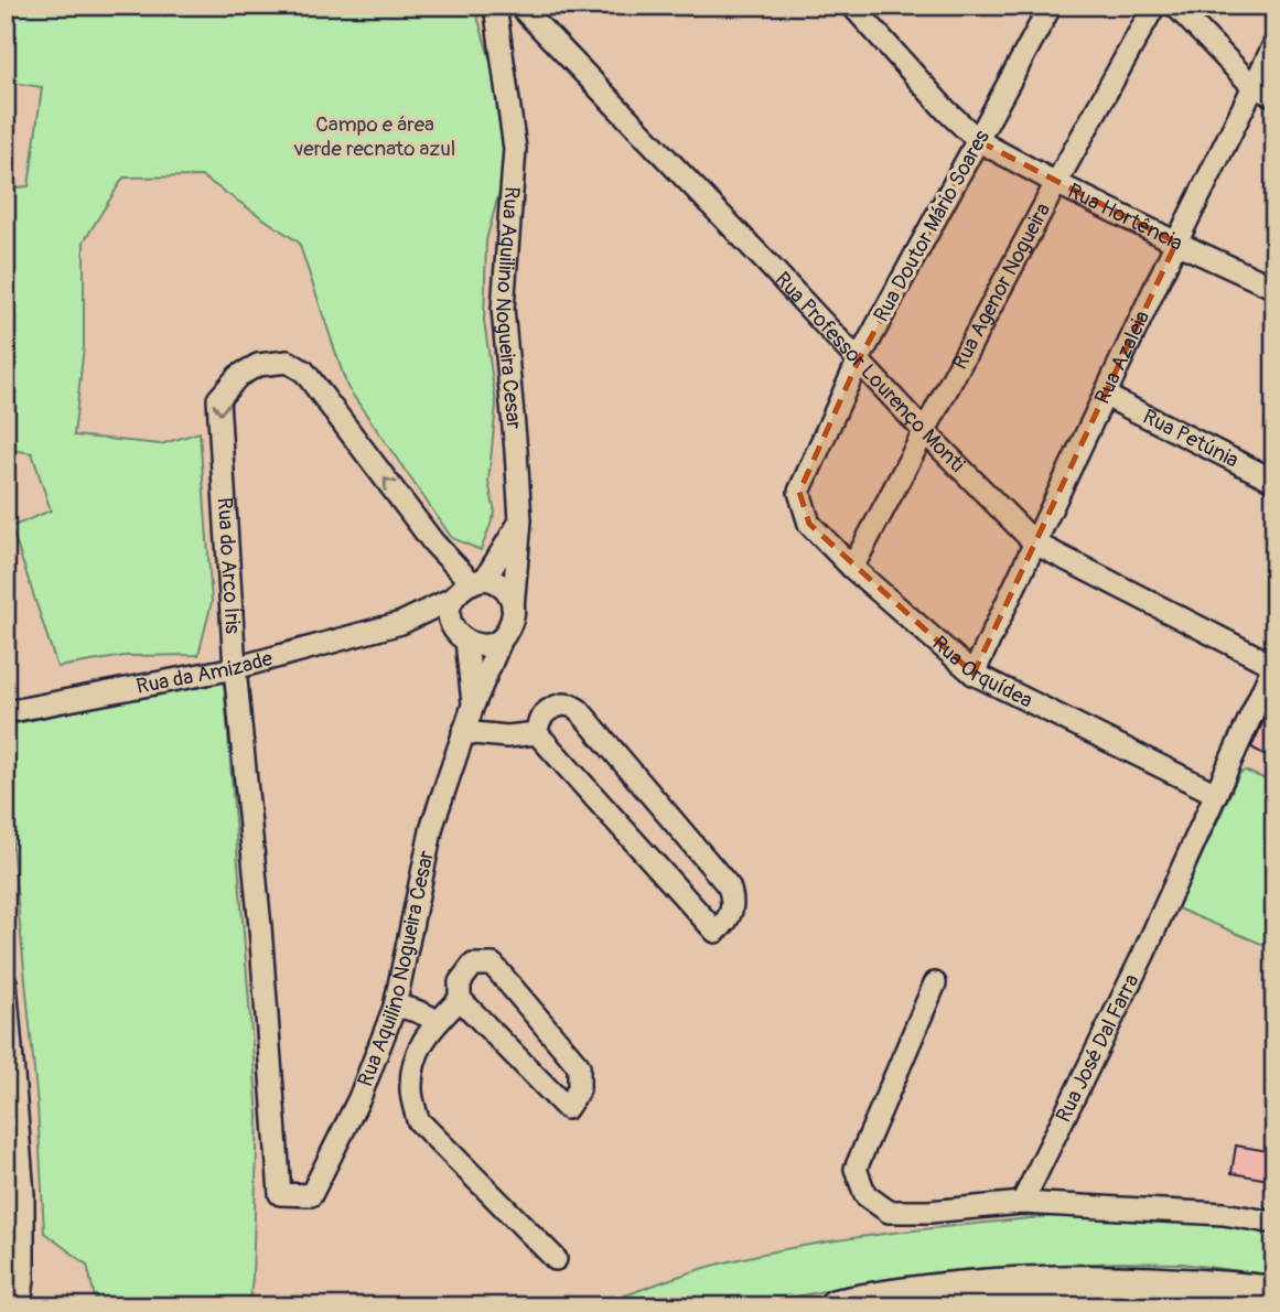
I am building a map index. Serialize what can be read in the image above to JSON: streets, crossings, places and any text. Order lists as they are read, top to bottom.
{
  "streets": {
    "street": [
      "Rua Hortência",
      "Rua Doutor Mário Soares",
      "Rua Agenor Nogueira",
      "Rua Aquilino Nogueira Cesar",
      "Rua Azaleia",
      "Rua Professor Lourenço Monti",
      "Rua Petúnia",
      "Rua do Arco Íris",
      "Rua Orquídea",
      "Rua da Amizade",
      "Rua José Dal Farra"
    ]
  },
  "crossings": [
    ["Rua Hortência", "Rua Doutor Mário Soares"],
    ["Rua Hortência", "Rua Agenor Nogueira"],
    ["Rua Hortência", "Rua Azaleia"],
    ["Rua Doutor Mário Soares", "Rua Professor Lourenço Monti"],
    ["Rua Doutor Mário Soares", "Rua Orquídea"],
    ["Rua Agenor Nogueira", "Rua Professor Lourenço Monti"],
    ["Rua Agenor Nogueira", "Rua Orquídea"],
    ["Rua Aquilino Nogueira Cesar", "Rua do Arco Íris"],
    ["Rua Aquilino Nogueira Cesar", "Rua da Amizade"],
    ["Rua Azaleia", "Rua Professor Lourenço Monti"],
    ["Rua Azaleia", "Rua Petúnia"],
    ["Rua Azaleia", "Rua Orquídea"],
    ["Rua Professor Lourenço Monti", "Rua José Dal Farra"],
    ["Rua do Arco Íris", "Rua da Amizade"],
    ["Rua Orquídea", "Rua José Dal Farra"]
  ],
  "parks": ["Campo e área verde recnato azul"]
}
